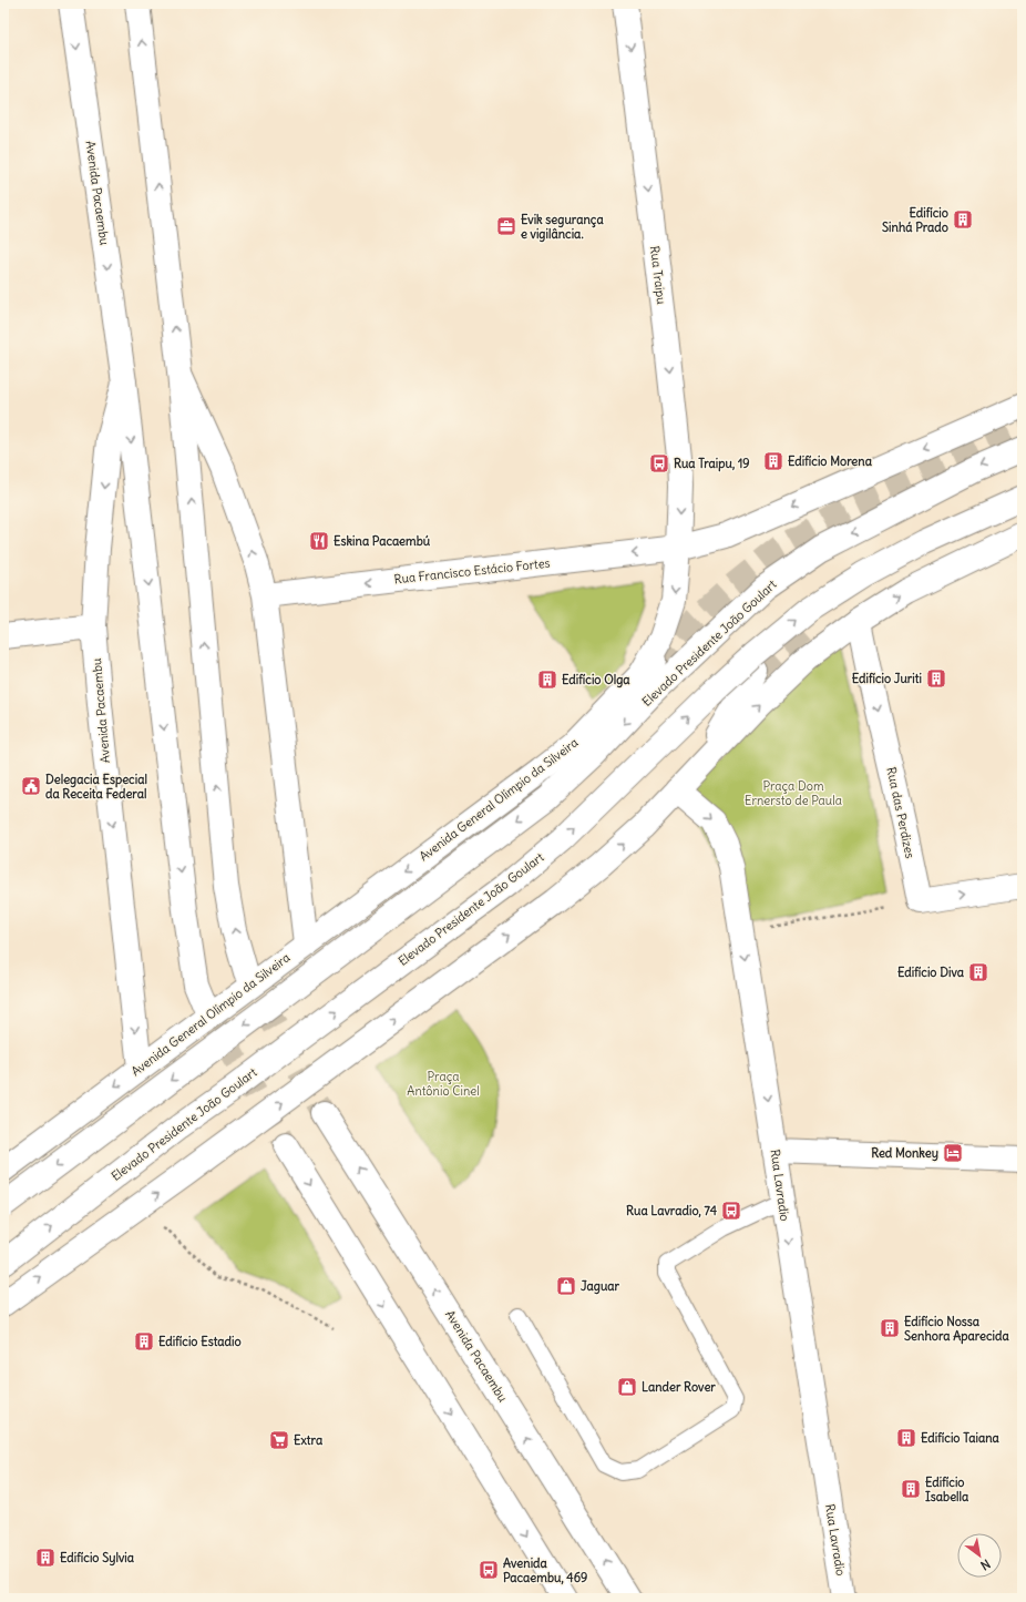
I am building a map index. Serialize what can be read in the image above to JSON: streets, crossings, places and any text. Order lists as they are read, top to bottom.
{
  "streets": {
    "main road": [
      "Avenida Pacaembu",
      "Rua Traipu",
      "Rua Francisco Estácio Fortes",
      "Elevado Presidente João Goulart",
      "Avenida General Olímpio da Silveira",
      "Rua das Perdizes",
      "Rua Lavradio"
    ]
  },
  "crossings": [
    ["Avenida Pacaembu", "Avenida General Olímpio da Silveira"],
    ["Rua Traipu", "Rua Francisco Estácio Fortes"],
    ["Rua Traipu", "Avenida General Olímpio da Silveira"],
    ["Rua Francisco Estácio Fortes", "Avenida General Olímpio da Silveira"]
  ],
  "one_way": [
    "Rua Traipu",
    "Rua Francisco Estácio Fortes",
    "Rua das Perdizes",
    "Rua Lavradio"
  ],
  "parks": ["Praça Dom Ernersto de Paula", "Praça Antônio Cinel"],
  "places": {
    "building": [
      "Edifício Sinhá Prado",
      "Edifício Morena",
      "Edifício Juriti",
      "Edifício Olga",
      "Edifício Diva",
      "Edifício Nossa Senhora Aparecida",
      "Edifício Estadio",
      "Edifício Taiana",
      "Edifício Isabella",
      "Edifício Sylvia"
    ],
    "office": ["Evik segurança e vigilância."],
    "bus stop": ["Rua Traipu, 19", "Rua Lavradio, 74", "Avenida Pacaembu, 469"],
    "restaurant": ["Eskina Pacaembú"],
    "public building": ["Delegacia Especial da Receita Federal"],
    "hotel": ["Red Monkey"],
    "shop": ["Jaguar", "Lander Rover"],
    "supermarket": ["Extra"]
  },
  "north": "bottom right"
}
